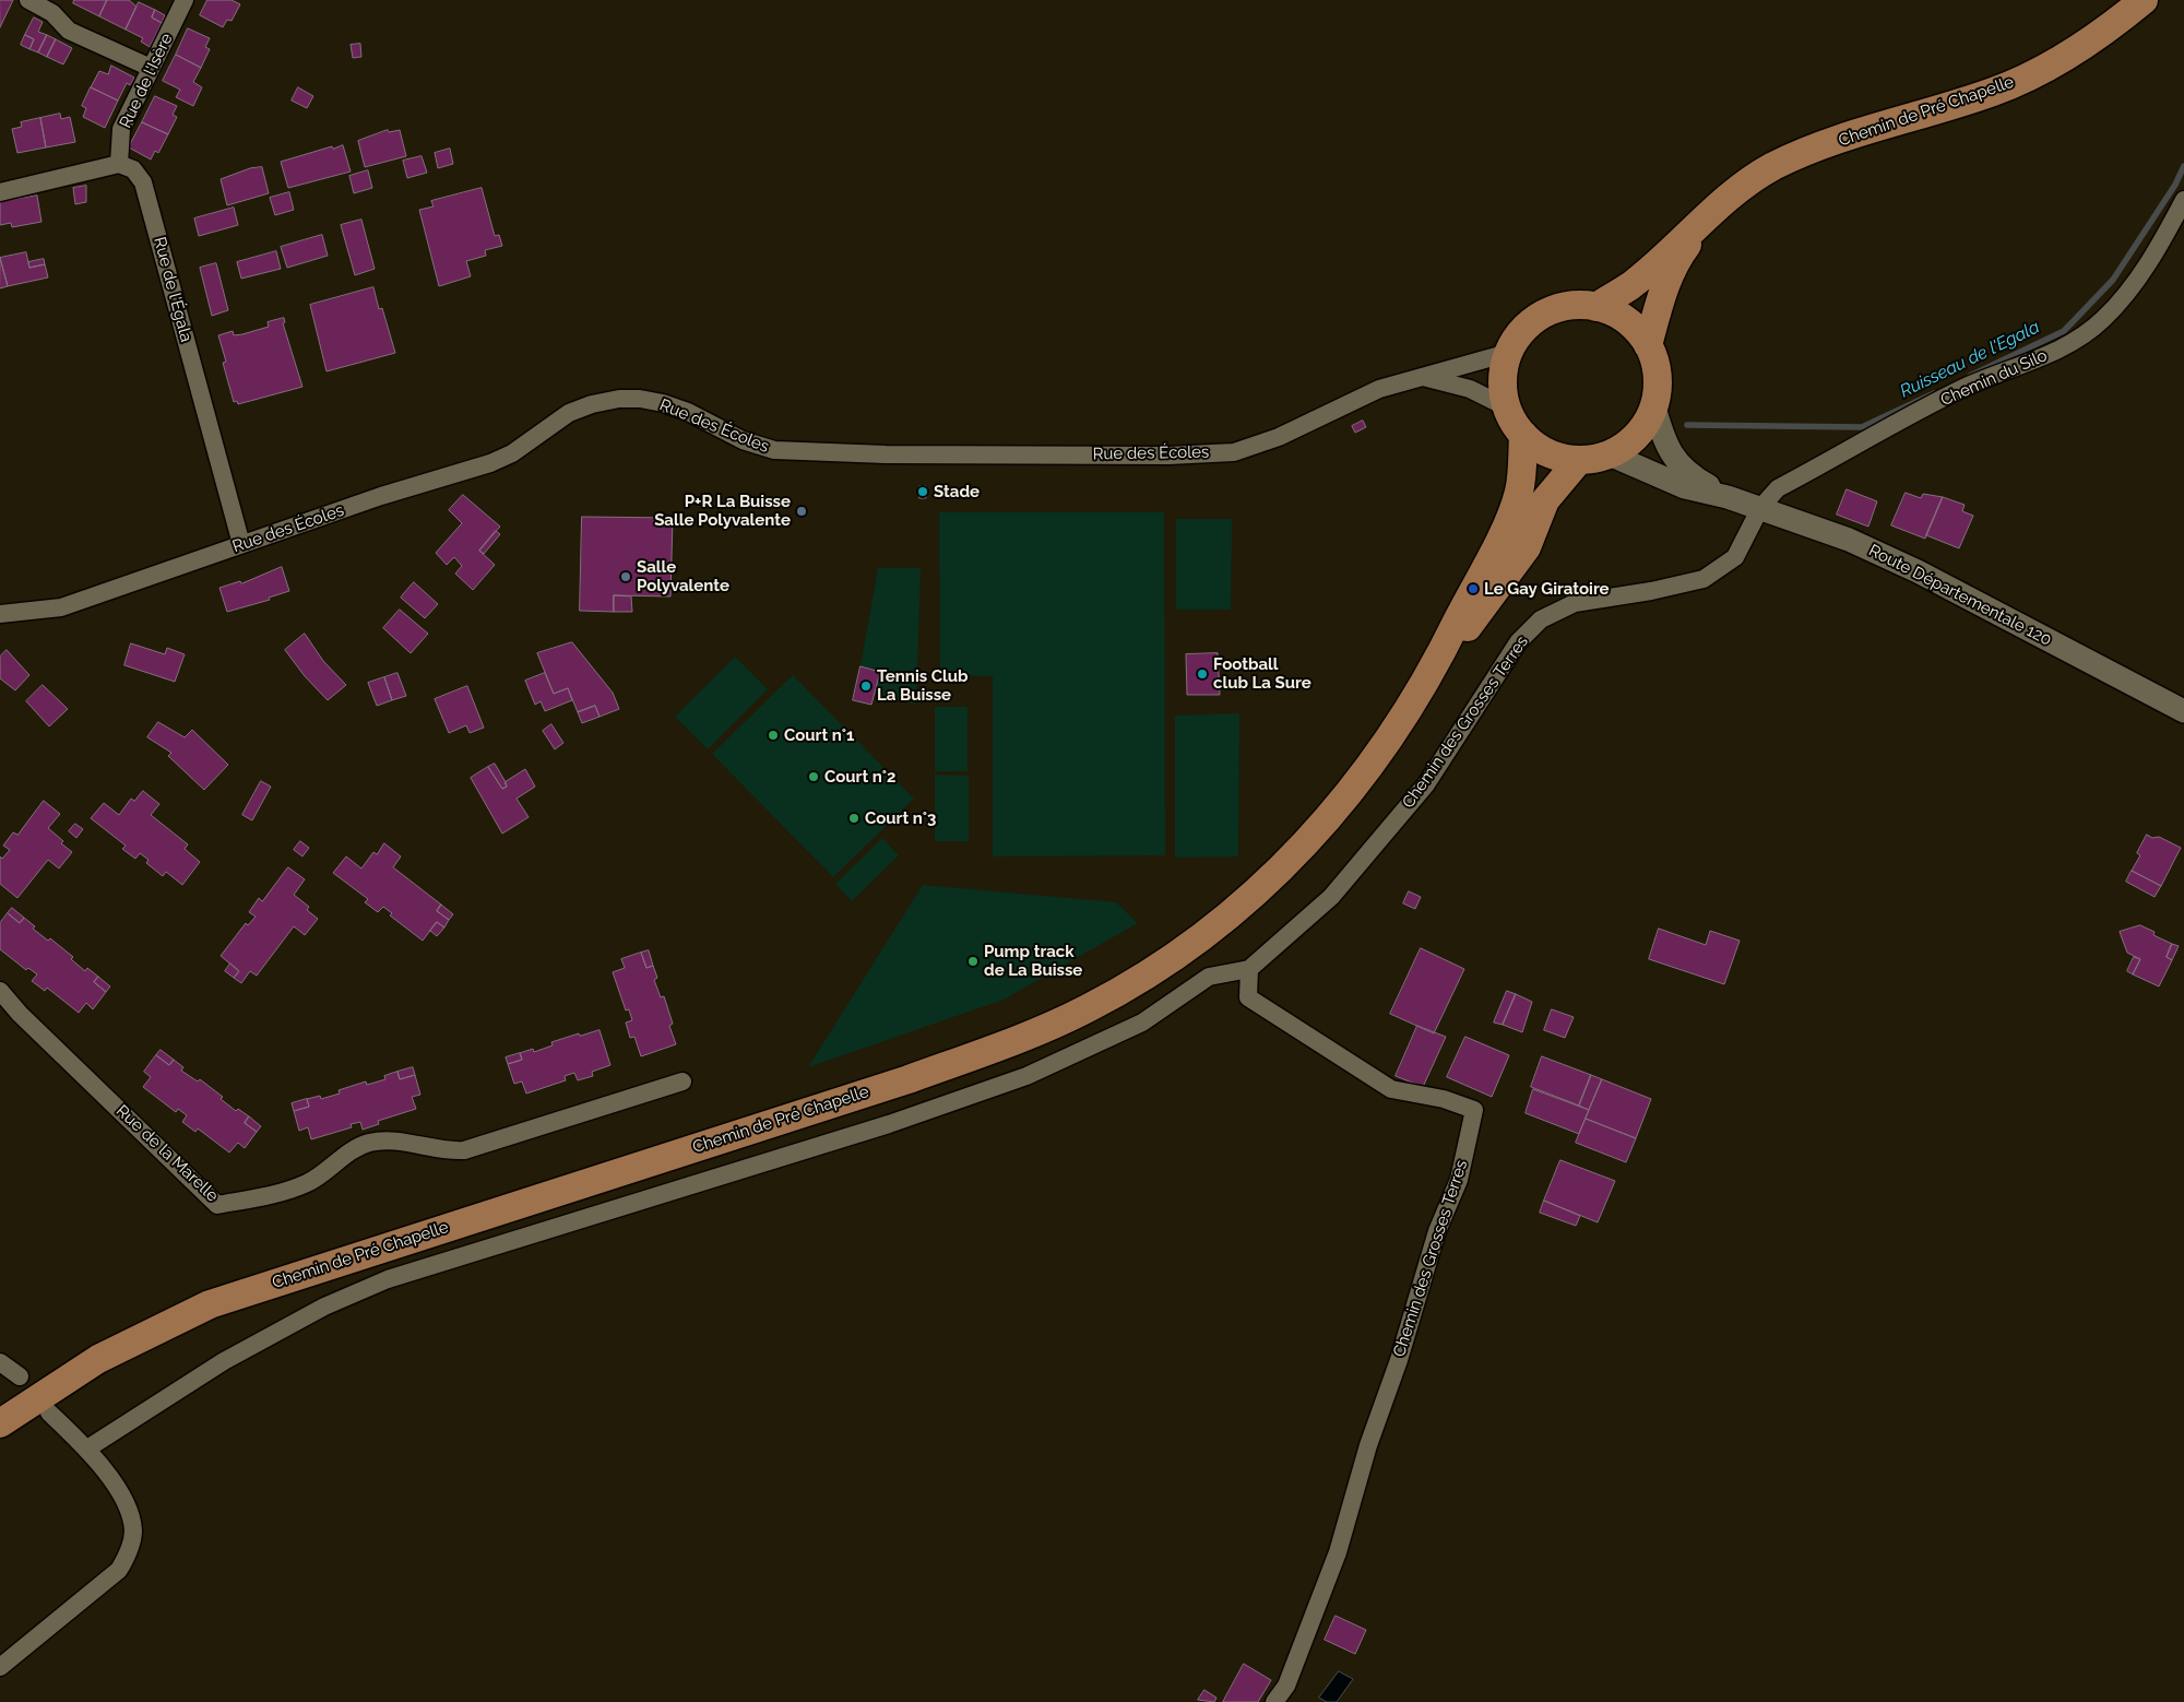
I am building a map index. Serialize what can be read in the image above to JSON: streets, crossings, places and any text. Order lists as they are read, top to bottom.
{
  "streets": {
    "main road": ["Chemin de Pré Chapelle"],
    "street": [
      "Rue de l'Isère",
      "Rue de l'Égala",
      "Chemin du Silo",
      "Rue des Écoles",
      "Route Départementale 120",
      "Chemin des Grosses Terres",
      "Rue de la Marelle"
    ]
  },
  "crossings": [
    ["Rue de l'Isère", "Rue de l'Égala"],
    ["Chemin de Pré Chapelle", "Rue des Écoles"],
    ["Rue de l'Égala", "Rue des Écoles"],
    ["Chemin du Silo", "Route Départementale 120"],
    ["Chemin du Silo", "Chemin des Grosses Terres"],
    ["Route Départementale 120", "Chemin des Grosses Terres"]
  ],
  "water": ["Ruisseau de l'Egala"],
  "places": [
    "Stade",
    "P+R La Buisse Salle Polyvalente",
    "Salle Polyvalente",
    "Le Gay Giratoire",
    "Football club La Sure",
    "Tennis Club La Buisse",
    "Court n°1",
    "Court n°2",
    "Court n°3",
    "Pump track de La Buisse"
  ]
}
